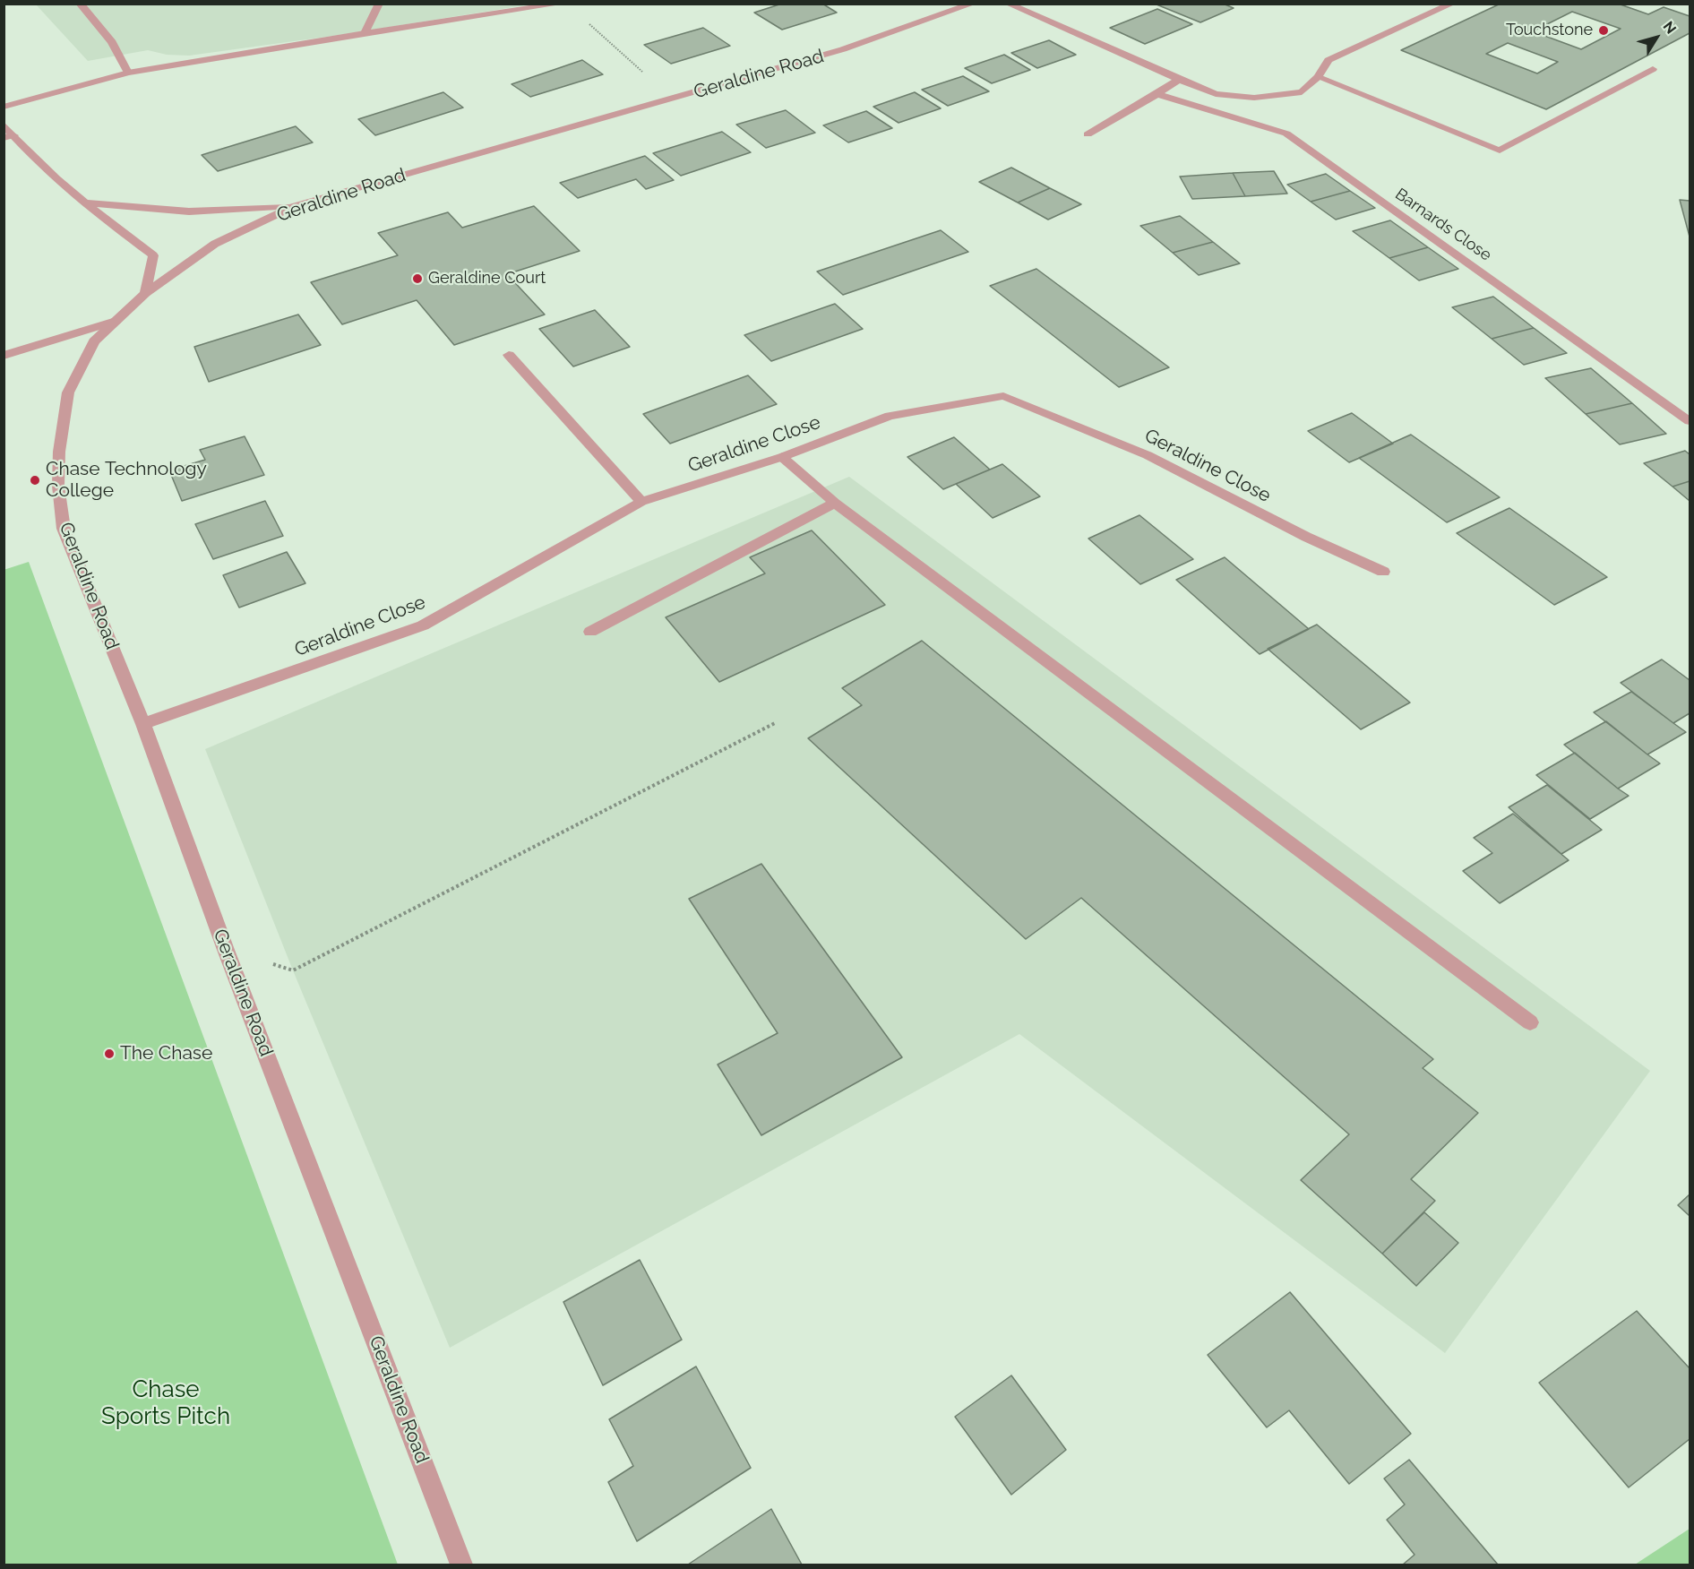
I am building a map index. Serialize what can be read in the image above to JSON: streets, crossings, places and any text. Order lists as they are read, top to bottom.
{
  "streets": {
    "street": ["Geraldine Road", "Barnards Close", "Geraldine Close"]
  },
  "crossings": [
    ["Geraldine Road", "Geraldine Close"]
  ],
  "parks": ["Chase Sports Pitch"],
  "places": [
    "Touchstone",
    "Geraldine Court",
    "Chase Technology College",
    "The Chase"
  ],
  "north": "top right"
}
